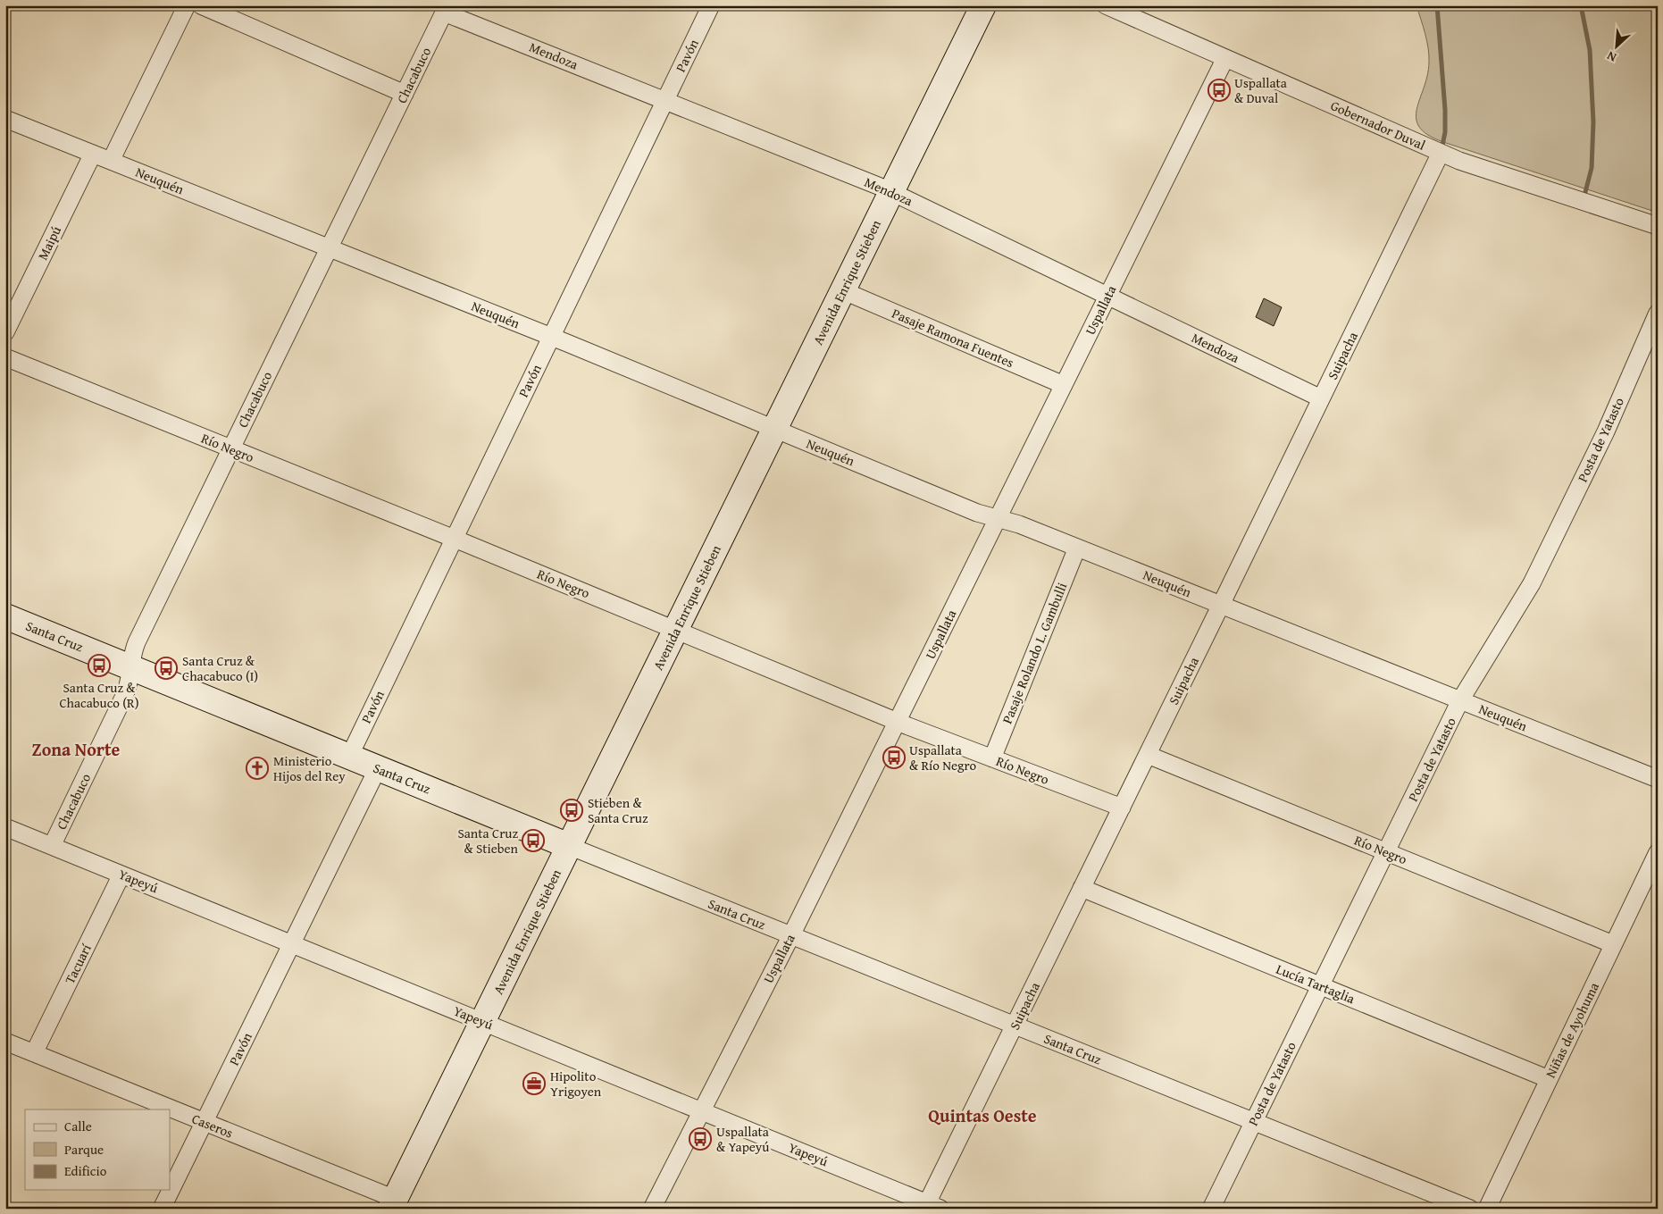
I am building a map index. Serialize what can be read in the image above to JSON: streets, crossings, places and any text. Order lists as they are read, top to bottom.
{
  "streets": {
    "main road": ["Avenida Enrique Stieben", "Santa Cruz"],
    "street": [
      "Mendoza",
      "Pavón",
      "Chacabuco",
      "Gobernador Duval",
      "Neuquén",
      "Maipú",
      "Uspallata",
      "Pasaje Ramona Fuentes",
      "Suipacha",
      "Posta de Yatasto",
      "Río Negro",
      "Pasaje Rolando L. Gambulli",
      "Yapeyú",
      "Tacuarí",
      "Lucía Tartaglia",
      "Niñas de Ayohuma",
      "Caseros"
    ]
  },
  "crossings": [
    ["Mendoza", "Pavón"],
    ["Mendoza", "Chacabuco"],
    ["Mendoza", "Avenida Enrique Stieben"],
    ["Mendoza", "Uspallata"],
    ["Mendoza", "Suipacha"],
    ["Pavón", "Neuquén"],
    ["Pavón", "Río Negro"],
    ["Pavón", "Santa Cruz"],
    ["Pavón", "Yapeyú"],
    ["Pavón", "Caseros"],
    ["Chacabuco", "Neuquén"],
    ["Chacabuco", "Río Negro"],
    ["Chacabuco", "Santa Cruz"],
    ["Chacabuco", "Yapeyú"],
    ["Gobernador Duval", "Uspallata"],
    ["Gobernador Duval", "Suipacha"],
    ["Neuquén", "Maipú"],
    ["Neuquén", "Avenida Enrique Stieben"],
    ["Neuquén", "Uspallata"],
    ["Neuquén", "Suipacha"],
    ["Neuquén", "Posta de Yatasto"],
    ["Neuquén", "Pasaje Rolando L. Gambulli"],
    ["Avenida Enrique Stieben", "Pasaje Ramona Fuentes"],
    ["Avenida Enrique Stieben", "Río Negro"],
    ["Avenida Enrique Stieben", "Santa Cruz"],
    ["Avenida Enrique Stieben", "Yapeyú"],
    ["Avenida Enrique Stieben", "Caseros"],
    ["Uspallata", "Pasaje Ramona Fuentes"],
    ["Uspallata", "Río Negro"],
    ["Uspallata", "Santa Cruz"],
    ["Uspallata", "Yapeyú"],
    ["Suipacha", "Río Negro"],
    ["Suipacha", "Santa Cruz"],
    ["Suipacha", "Yapeyú"],
    ["Suipacha", "Lucía Tartaglia"],
    ["Posta de Yatasto", "Río Negro"],
    ["Posta de Yatasto", "Santa Cruz"],
    ["Posta de Yatasto", "Lucía Tartaglia"],
    ["Río Negro", "Pasaje Rolando L. Gambulli"],
    ["Río Negro", "Niñas de Ayohuma"],
    ["Yapeyú", "Tacuarí"],
    ["Tacuarí", "Caseros"],
    ["Lucía Tartaglia", "Niñas de Ayohuma"]
  ],
  "districts": ["Zona Norte", "Quintas Oeste"],
  "places": {
    "bus stop": [
      "Uspallata & Duval",
      "Santa Cruz & Chacabuco (R)",
      "Santa Cruz & Chacabuco (I)",
      "Uspallata & Río Negro",
      "Stieben & Santa Cruz",
      "Santa Cruz & Stieben",
      "Uspallata & Yapeyú"
    ],
    "church": ["Ministerio Hijos del Rey"],
    "office": ["Hipolito Yrigoyen"]
  },
  "legend": ["Calle", "Parque", "Edificio"],
  "north": "bottom left"
}
